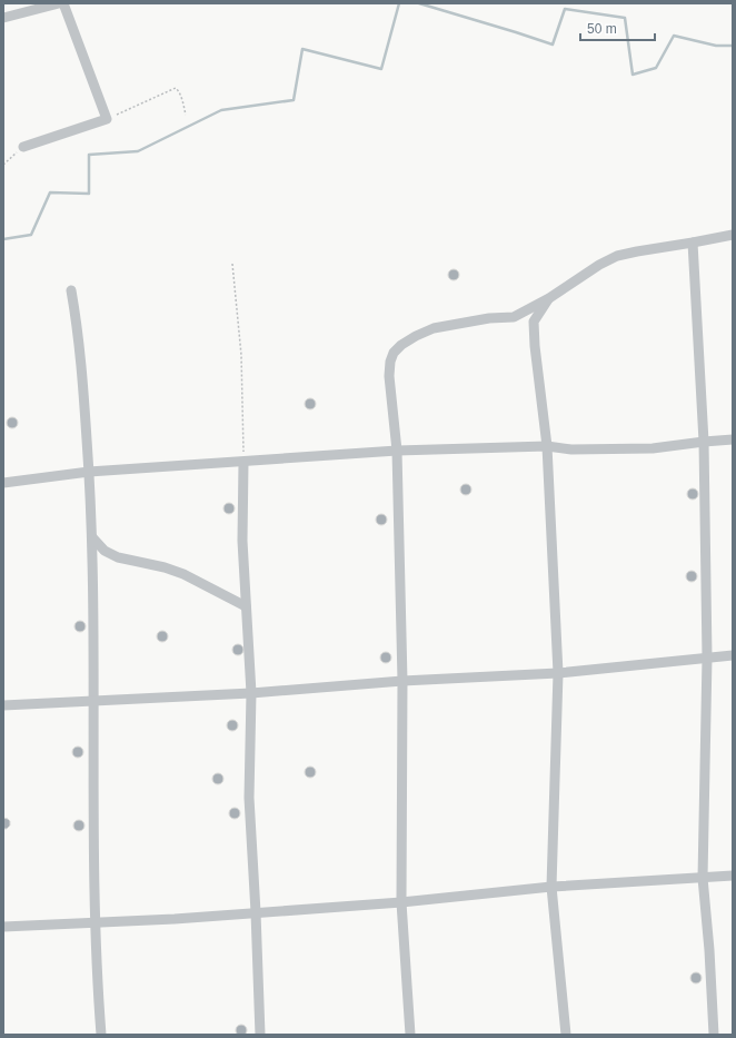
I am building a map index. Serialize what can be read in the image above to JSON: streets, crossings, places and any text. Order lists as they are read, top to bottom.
{
  "scale_bar": "50 m"
}
